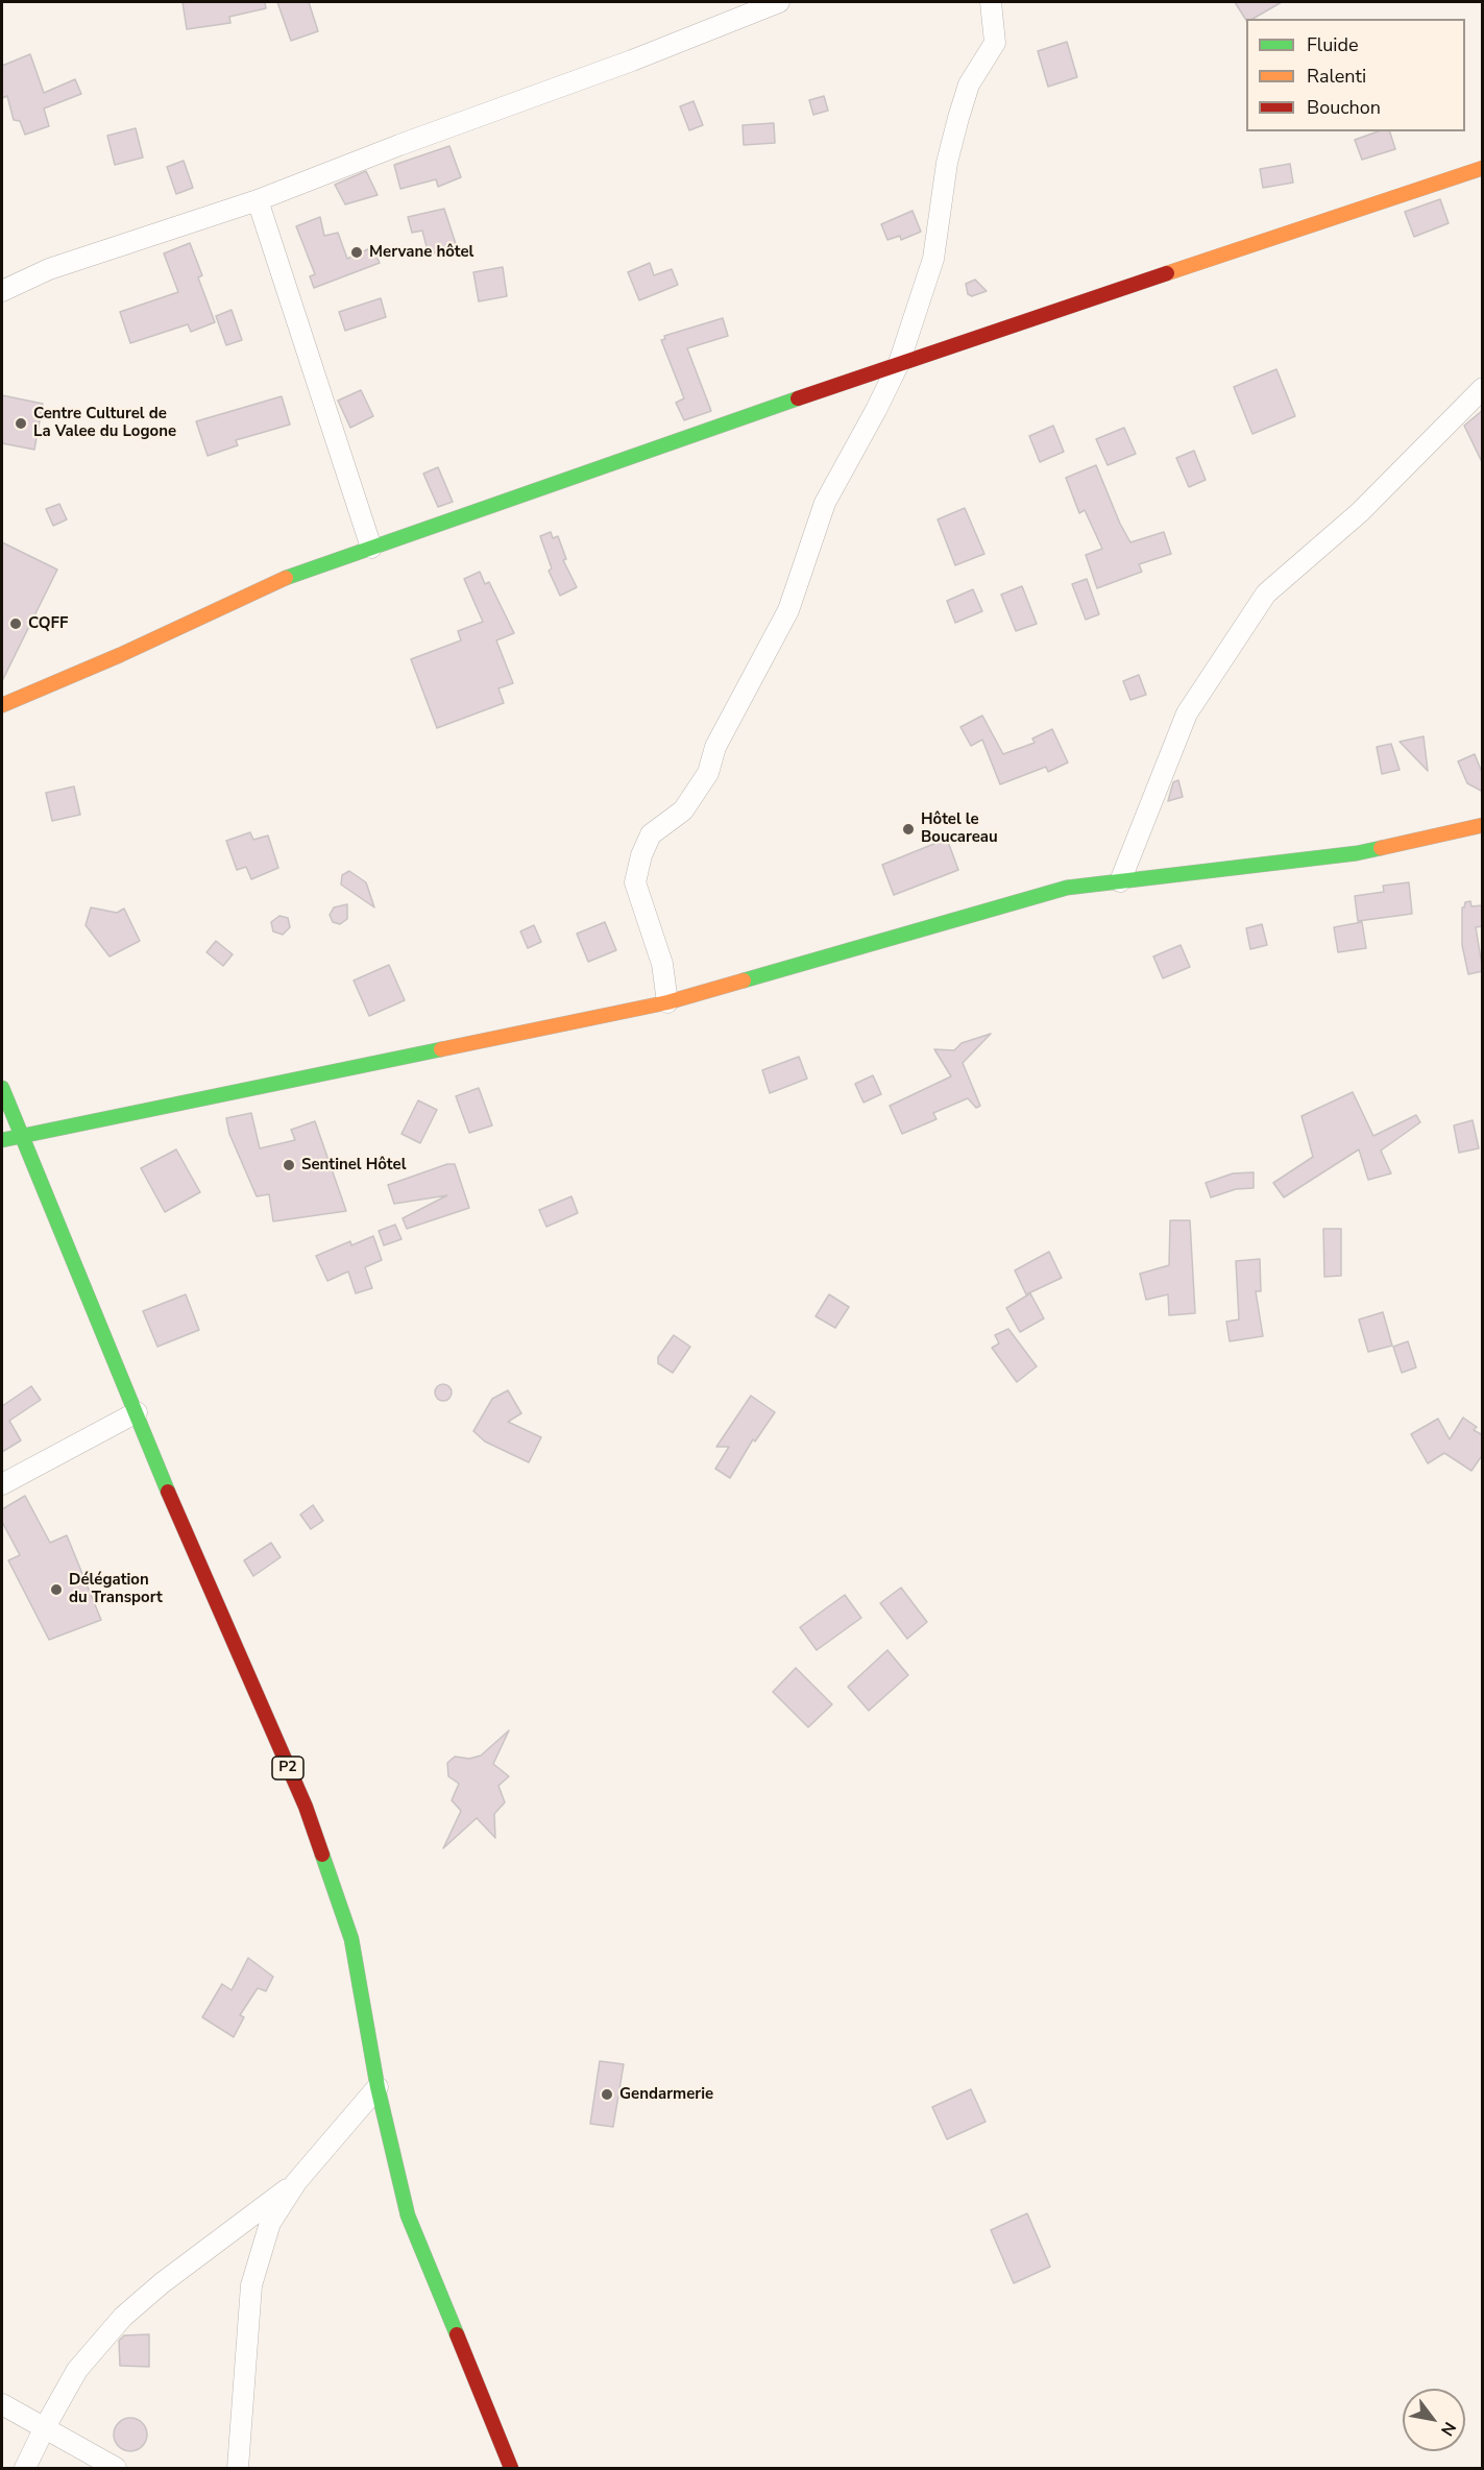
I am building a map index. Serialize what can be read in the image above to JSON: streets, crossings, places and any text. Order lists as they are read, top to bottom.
{
  "streets": {
    "street": ["P2"]
  },
  "places": [
    "Mervane hôtel",
    "Centre Culturel de La Valee du Logone",
    "CQFF",
    "Hôtel le Boucareau",
    "Sentinel Hôtel",
    "Délégation du Transport",
    "Gendarmerie"
  ],
  "legend": ["Fluide", "Ralenti", "Bouchon"],
  "north": "bottom right"
}
